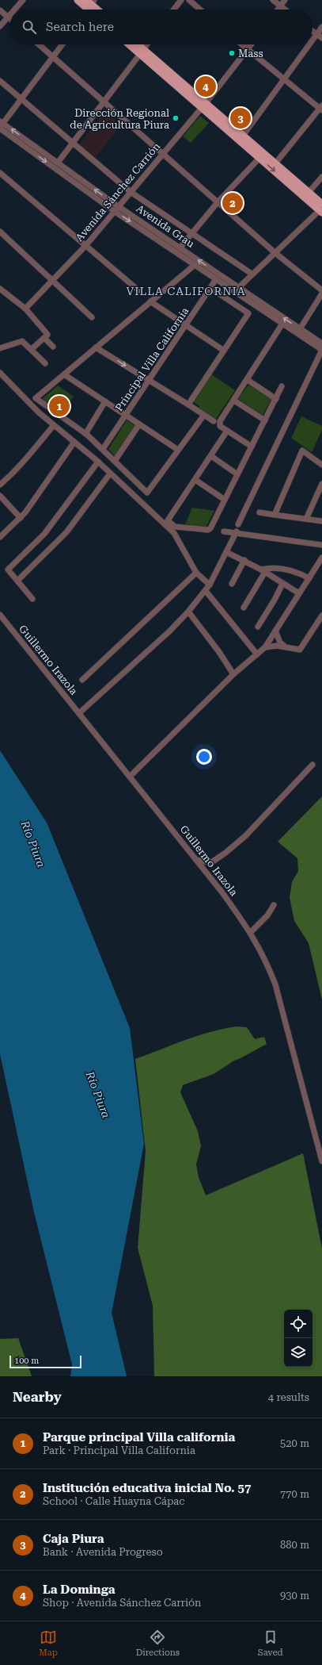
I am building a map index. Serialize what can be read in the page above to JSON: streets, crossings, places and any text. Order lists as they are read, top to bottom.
{
  "streets": {
    "street": [
      "Avenida Sánchez Carrión",
      "Avenida Grau",
      "Principal Villa California",
      "Guillermo Irazola"
    ]
  },
  "crossings": [
    ["Avenida Sánchez Carrión", "Avenida Grau"],
    ["Avenida Grau", "Principal Villa California"]
  ],
  "districts": ["VILLA CALIFORNIA"],
  "water": ["Río Piura"],
  "places": ["Mass", "Dirección Regional de Agricultura Piura"],
  "scale_bar": "100 m",
  "page": {
    "search": "Search here",
    "pins": [
      "4",
      "3",
      "2",
      "1"
    ],
    "scale": "100 m",
    "heading": ["Nearby", "4 results"],
    "list": [
      {
        "mark": "1",
        "name": "Parque principal Villa california",
        "note": "Park · Principal Villa California",
        "value": "520 m"
      },
      {
        "mark": "2",
        "name": "Institución educativa inicial No. 57",
        "note": "School · Calle Huayna Cápac",
        "value": "770 m"
      },
      {
        "mark": "3",
        "name": "Caja Piura",
        "note": "Bank · Avenida Progreso",
        "value": "880 m"
      },
      {
        "mark": "4",
        "name": "La Dominga",
        "note": "Shop · Avenida Sánchez Carrión",
        "value": "930 m"
      }
    ],
    "nav": ["Map", "Directions", "Saved"]
  }
}
